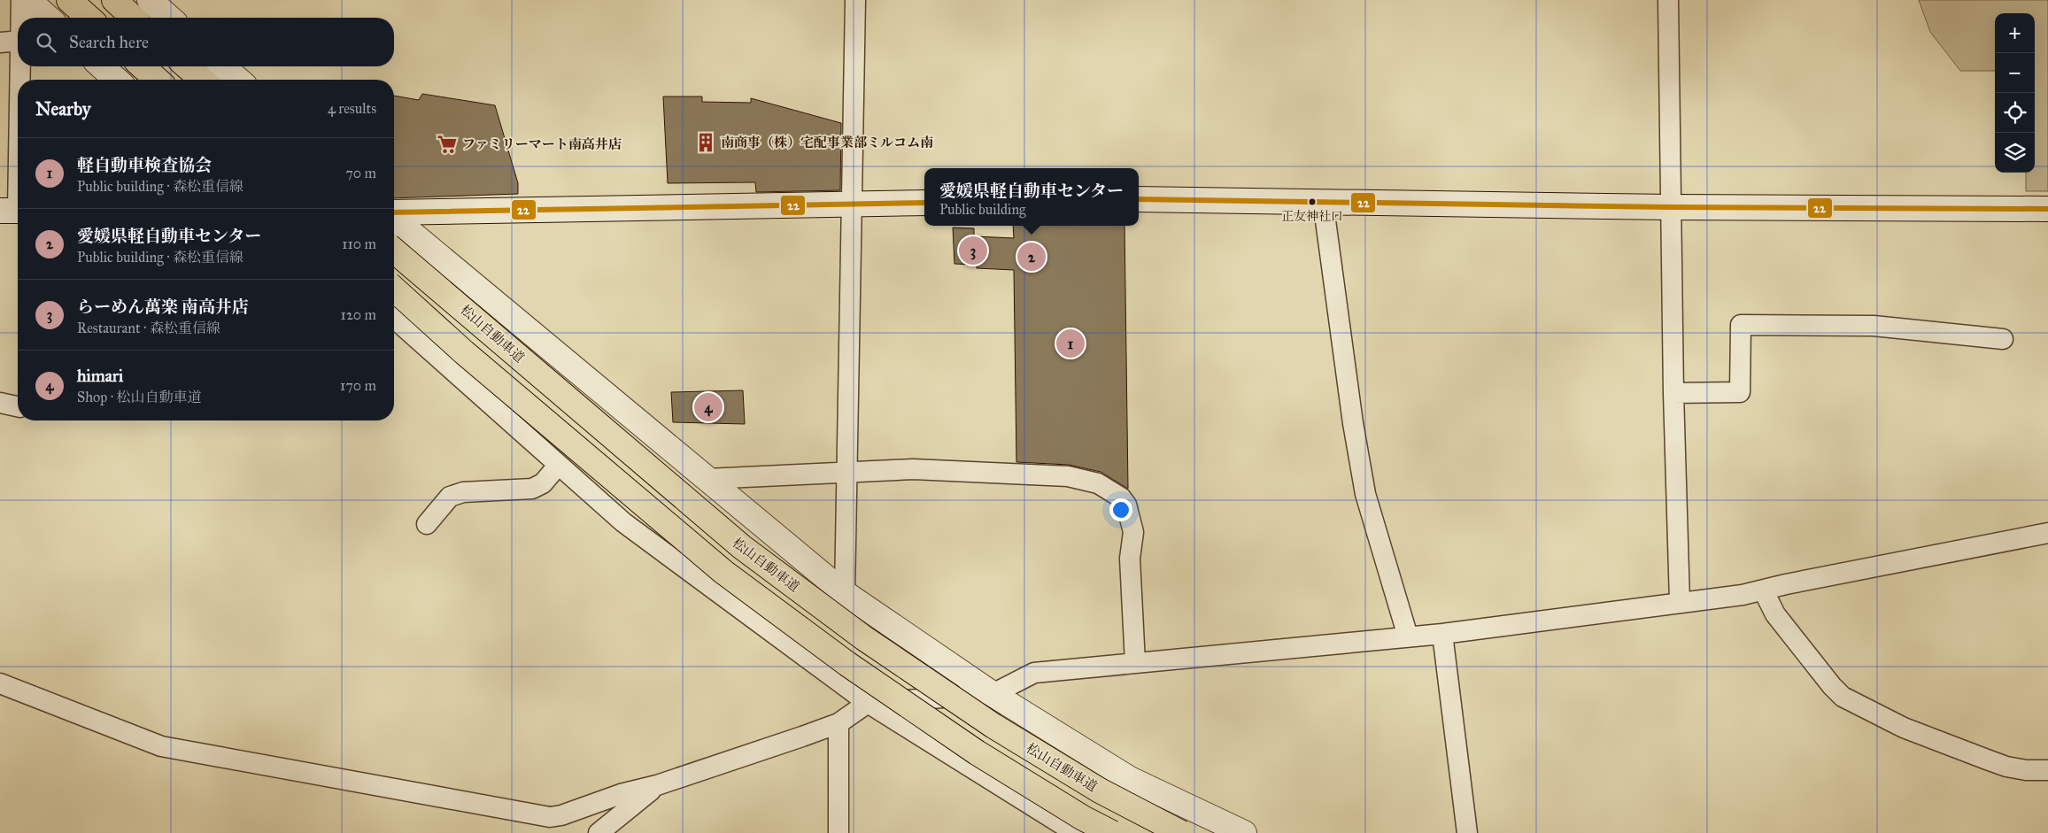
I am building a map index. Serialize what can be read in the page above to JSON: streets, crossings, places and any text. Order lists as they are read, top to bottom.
{
  "streets": {
    "highway": ["松山自動車道"]
  },
  "places": {
    "building": ["南商事（株）宅配事業部ミルコム南"],
    "supermarket": ["ファミリーマート南高井店"],
    "other": ["正友神社口"]
  },
  "lines": ["transit line 22"],
  "page": {
    "map_buttons": ["+", "−"],
    "search": "Search here",
    "heading": ["Nearby", "4 results"],
    "list": [
      {
        "mark": "1",
        "name": "軽自動車検査協会",
        "note": "Public building · 森松重信線",
        "value": "70 m"
      },
      {
        "mark": "2",
        "name": "愛媛県軽自動車センター",
        "note": "Public building · 森松重信線",
        "value": "110 m"
      },
      {
        "mark": "3",
        "name": "らーめん萬楽 南高井店",
        "note": "Restaurant · 森松重信線",
        "value": "120 m"
      },
      {
        "mark": "4",
        "name": "himari",
        "note": "Shop · 松山自動車道",
        "value": "170 m"
      }
    ],
    "popup": ["愛媛県軽自動車センター", "Public building"],
    "pins": [
      "3",
      "2",
      "1",
      "4"
    ]
  }
}
